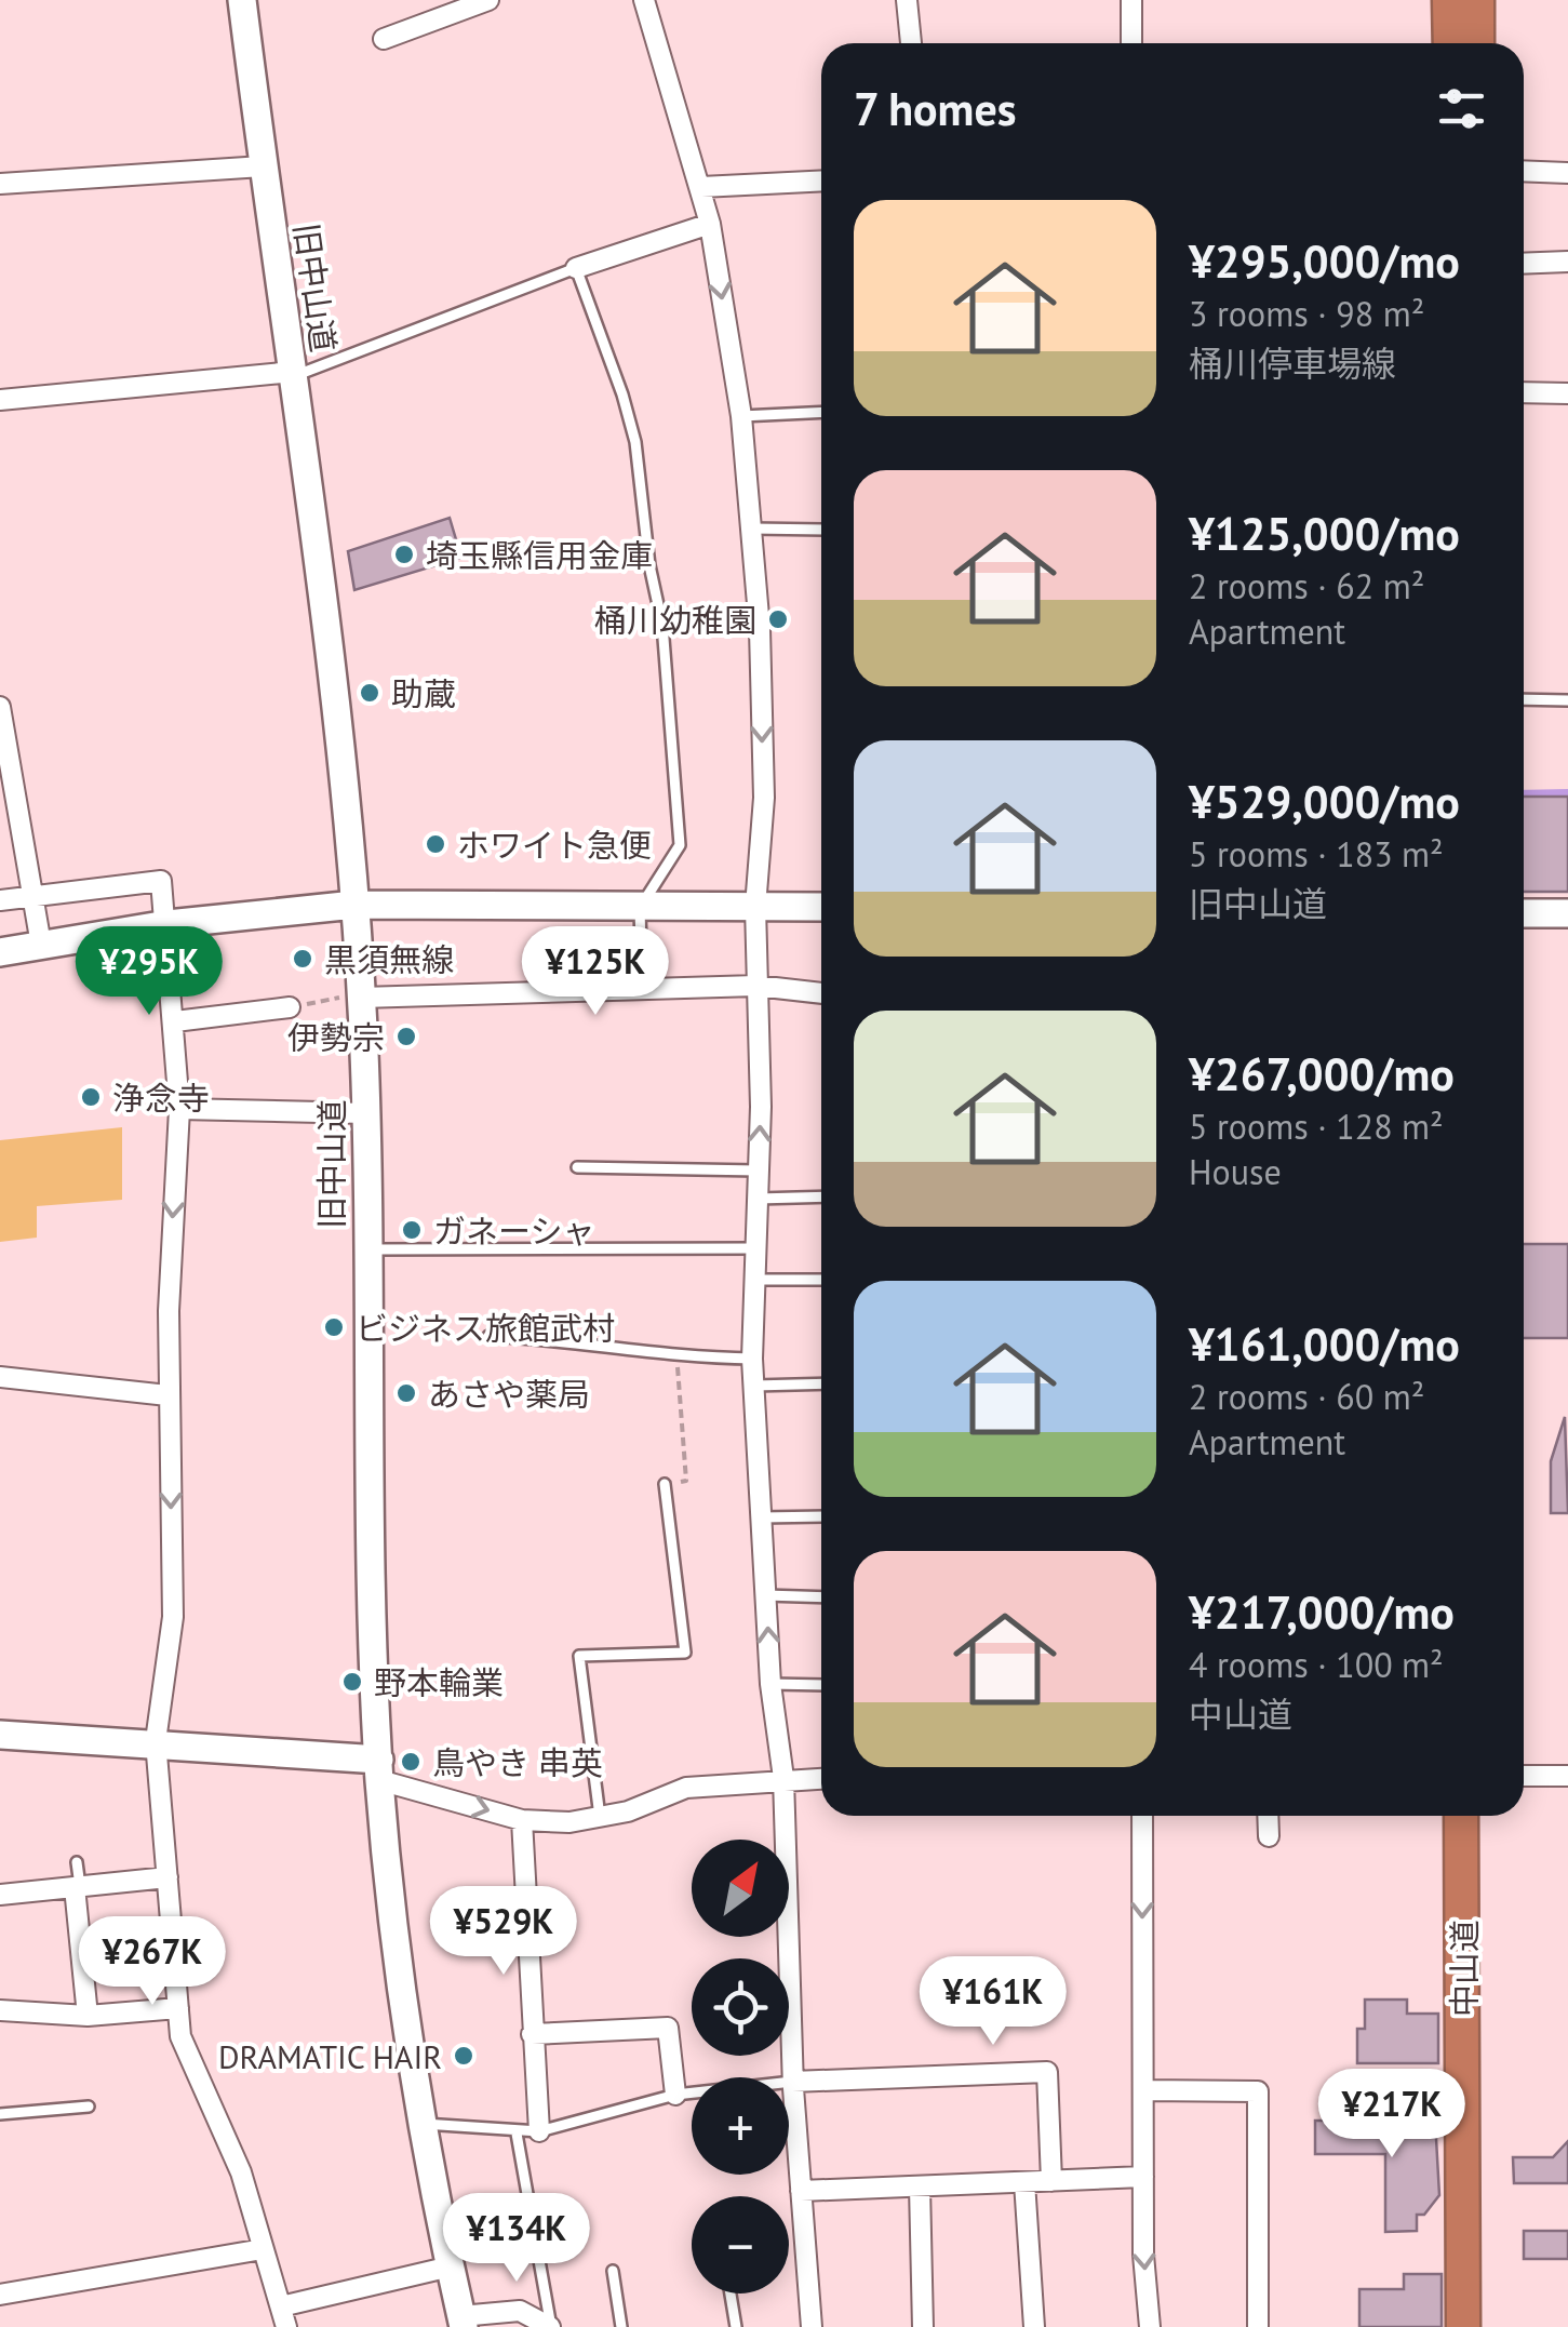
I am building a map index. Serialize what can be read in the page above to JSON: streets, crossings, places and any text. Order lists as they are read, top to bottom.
{
  "streets": {
    "highway": ["中山道"],
    "main road": ["旧中山道"]
  },
  "places": [
    "埼玉縣信用金庫",
    "桶川幼稚園",
    "助蔵",
    "ホワイト急便",
    "黒須無線",
    "伊勢宗",
    "浄念寺",
    "ガネーシャ",
    "ビジネス旅館武村",
    "あさや薬局",
    "野本輪業",
    "鳥やき 串英",
    "DRAMATIC HAIR"
  ],
  "north": "top right",
  "page": {
    "heading": "7 homes",
    "list": [
      {
        "name": "¥295,000/mo",
        "note": "3 rooms · 98 m² · 桶川停車場線"
      },
      {
        "name": "¥125,000/mo",
        "note": "2 rooms · 62 m² · Apartment"
      },
      {
        "name": "¥529,000/mo",
        "note": "5 rooms · 183 m² · 旧中山道"
      },
      {
        "name": "¥267,000/mo",
        "note": "5 rooms · 128 m² · House"
      },
      {
        "name": "¥161,000/mo",
        "note": "2 rooms · 60 m² · Apartment"
      },
      {
        "name": "¥217,000/mo",
        "note": "4 rooms · 100 m² · 中山道"
      }
    ],
    "price": [
      "¥295K",
      "¥125K",
      "¥529K",
      "¥267K",
      "¥161K",
      "¥217K",
      "¥134K"
    ],
    "map_buttons": ["+", "−"]
  }
}
